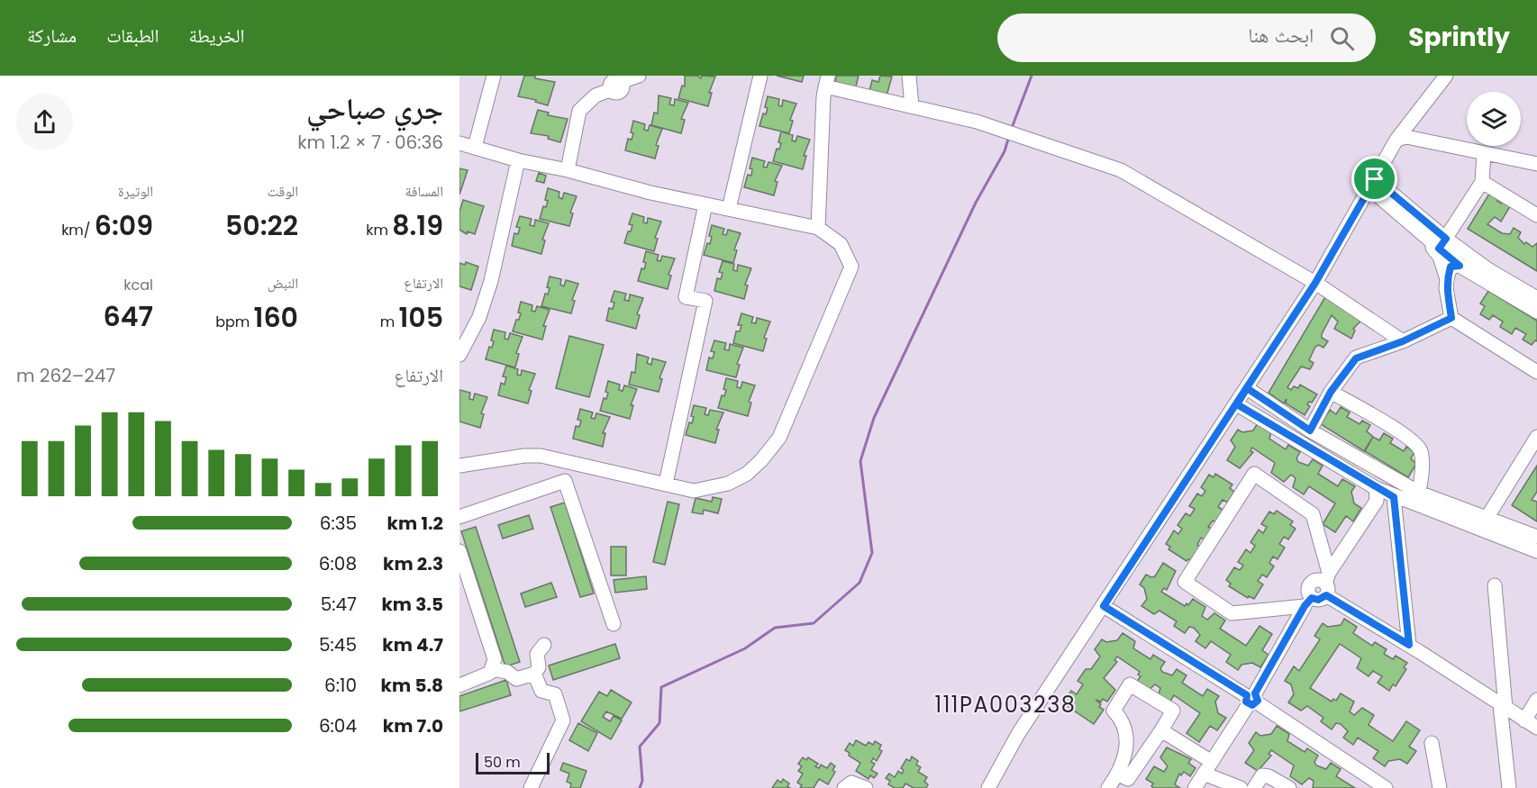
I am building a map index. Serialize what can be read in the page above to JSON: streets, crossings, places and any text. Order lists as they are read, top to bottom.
{
  "districts": ["111PA003238"],
  "scale_bar": "50 m",
  "page": {
    "header": "Sprintly",
    "search": "ابحث هنا",
    "nav": ["الخريطة", "الطبقات", "مشاركة"],
    "heading": ["جري صباحي", "06:36 · 7 × 1.2 km"],
    "stats": [
      ["المسافة", "8.19 km"],
      ["الوقت", "50:22"],
      ["الوتيرة", "6:09 /km"],
      ["الارتفاع", "105 m"],
      ["النبض", "160 bpm"],
      ["kcal", "647"]
    ],
    "chart": ["الارتفاع", "247–262 m"],
    "list": [
      {
        "name": "1.2 km",
        "note": "6:35"
      },
      {
        "name": "2.3 km",
        "note": "6:08"
      },
      {
        "name": "3.5 km",
        "note": "5:47"
      },
      {
        "name": "4.7 km",
        "note": "5:45"
      },
      {
        "name": "5.8 km",
        "note": "6:10"
      },
      {
        "name": "7.0 km",
        "note": "6:04"
      }
    ],
    "scale": "50 m"
  }
}
